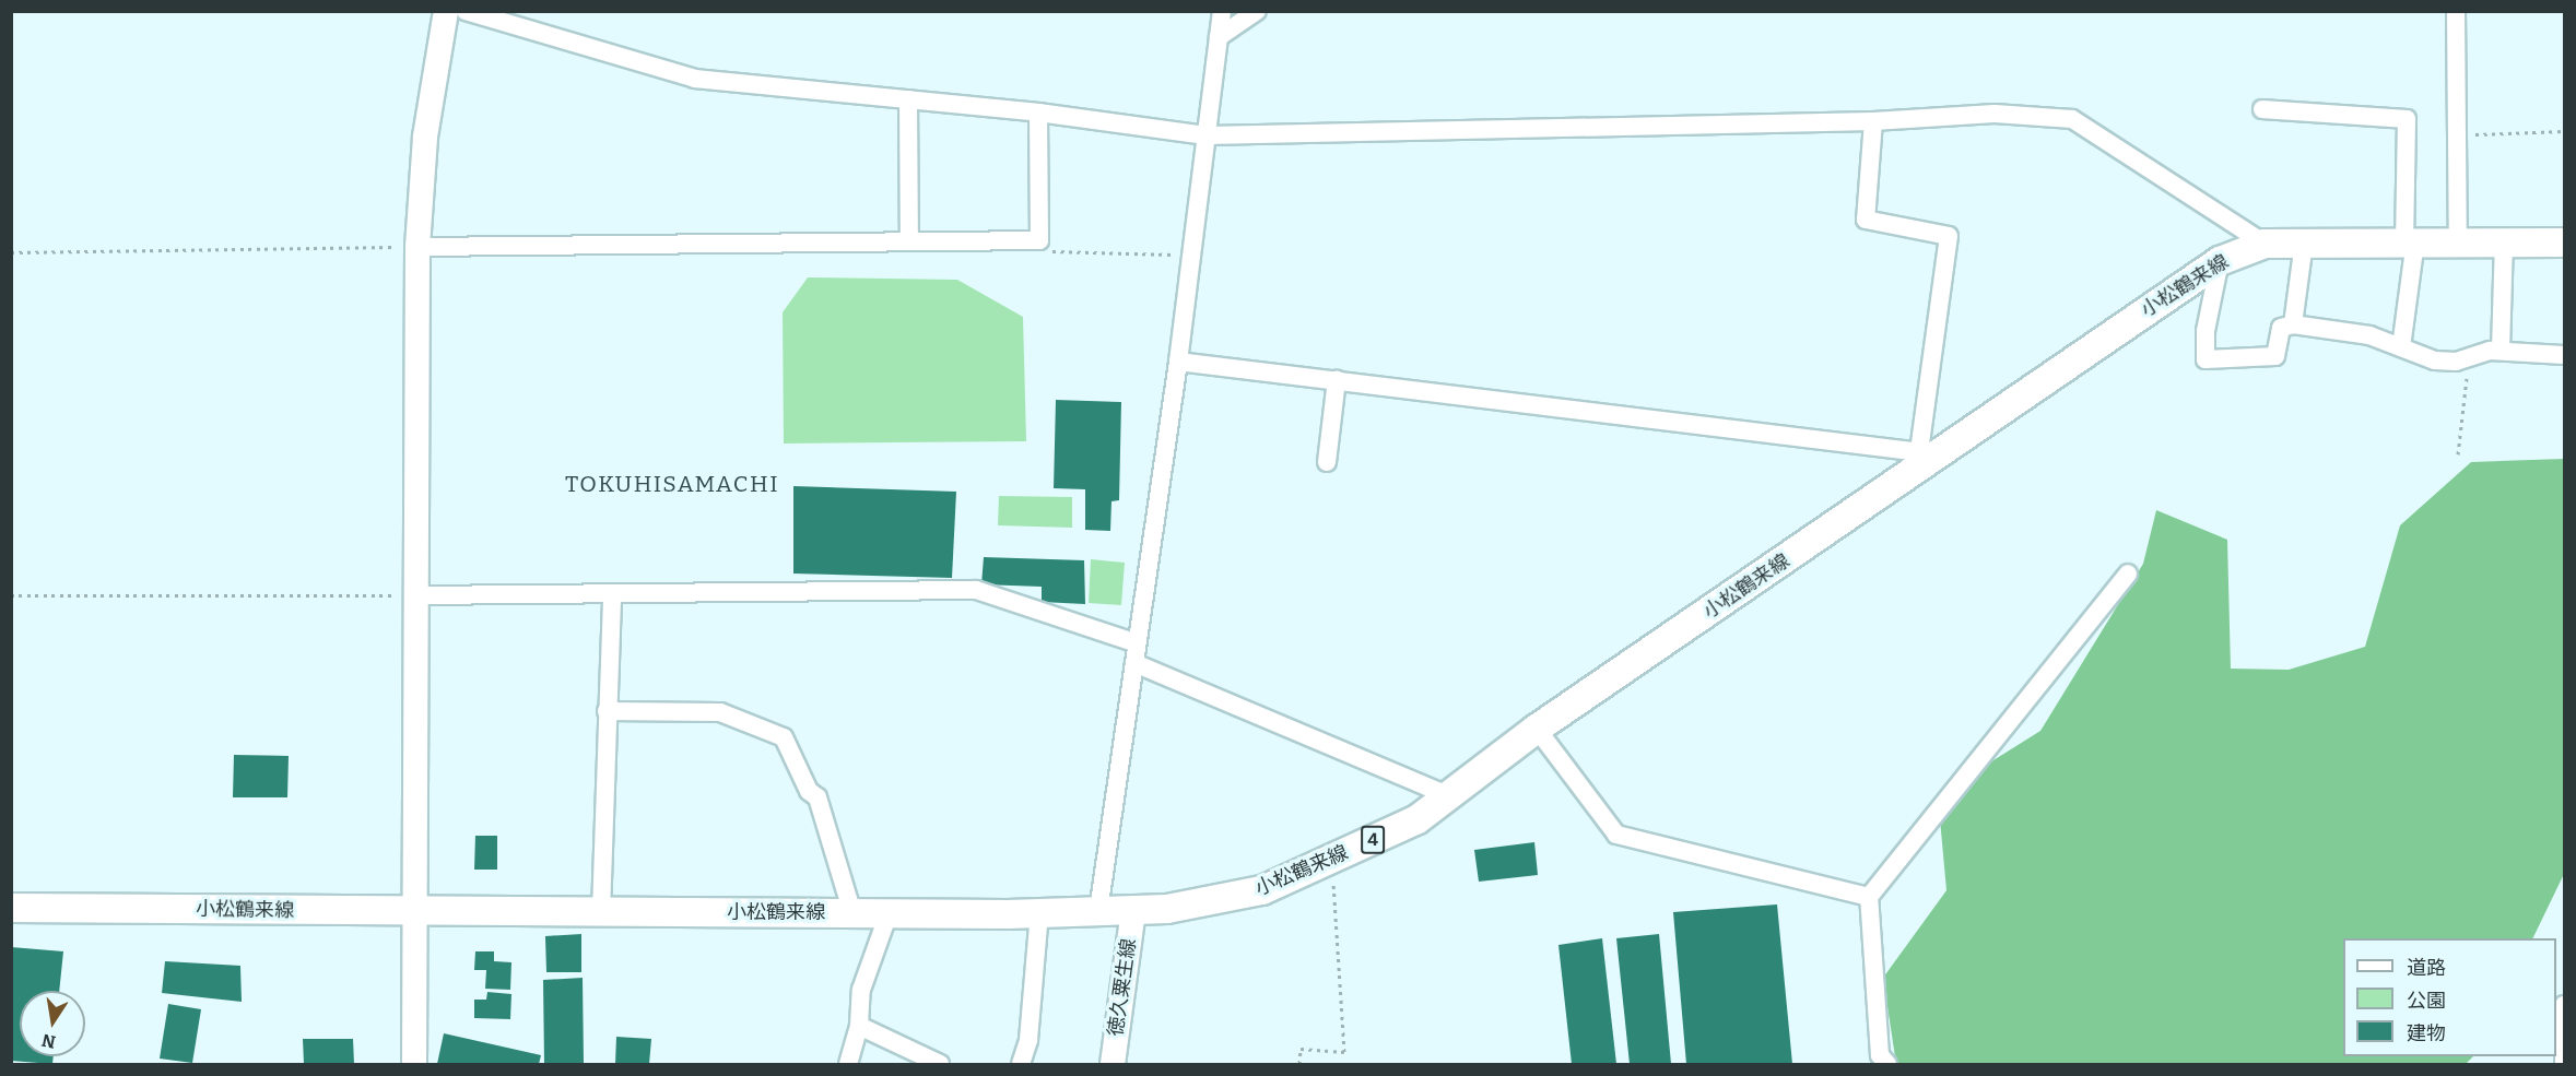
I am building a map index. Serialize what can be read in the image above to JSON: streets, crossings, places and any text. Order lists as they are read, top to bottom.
{
  "streets": {
    "main road": ["小松鶴来線", "4"],
    "street": ["徳久粟生線"]
  },
  "crossings": [
    ["小松鶴来線", "徳久粟生線"]
  ],
  "districts": ["TOKUHISAMACHI"],
  "legend": ["道路", "公園", "建物"],
  "north": "bottom"
}
